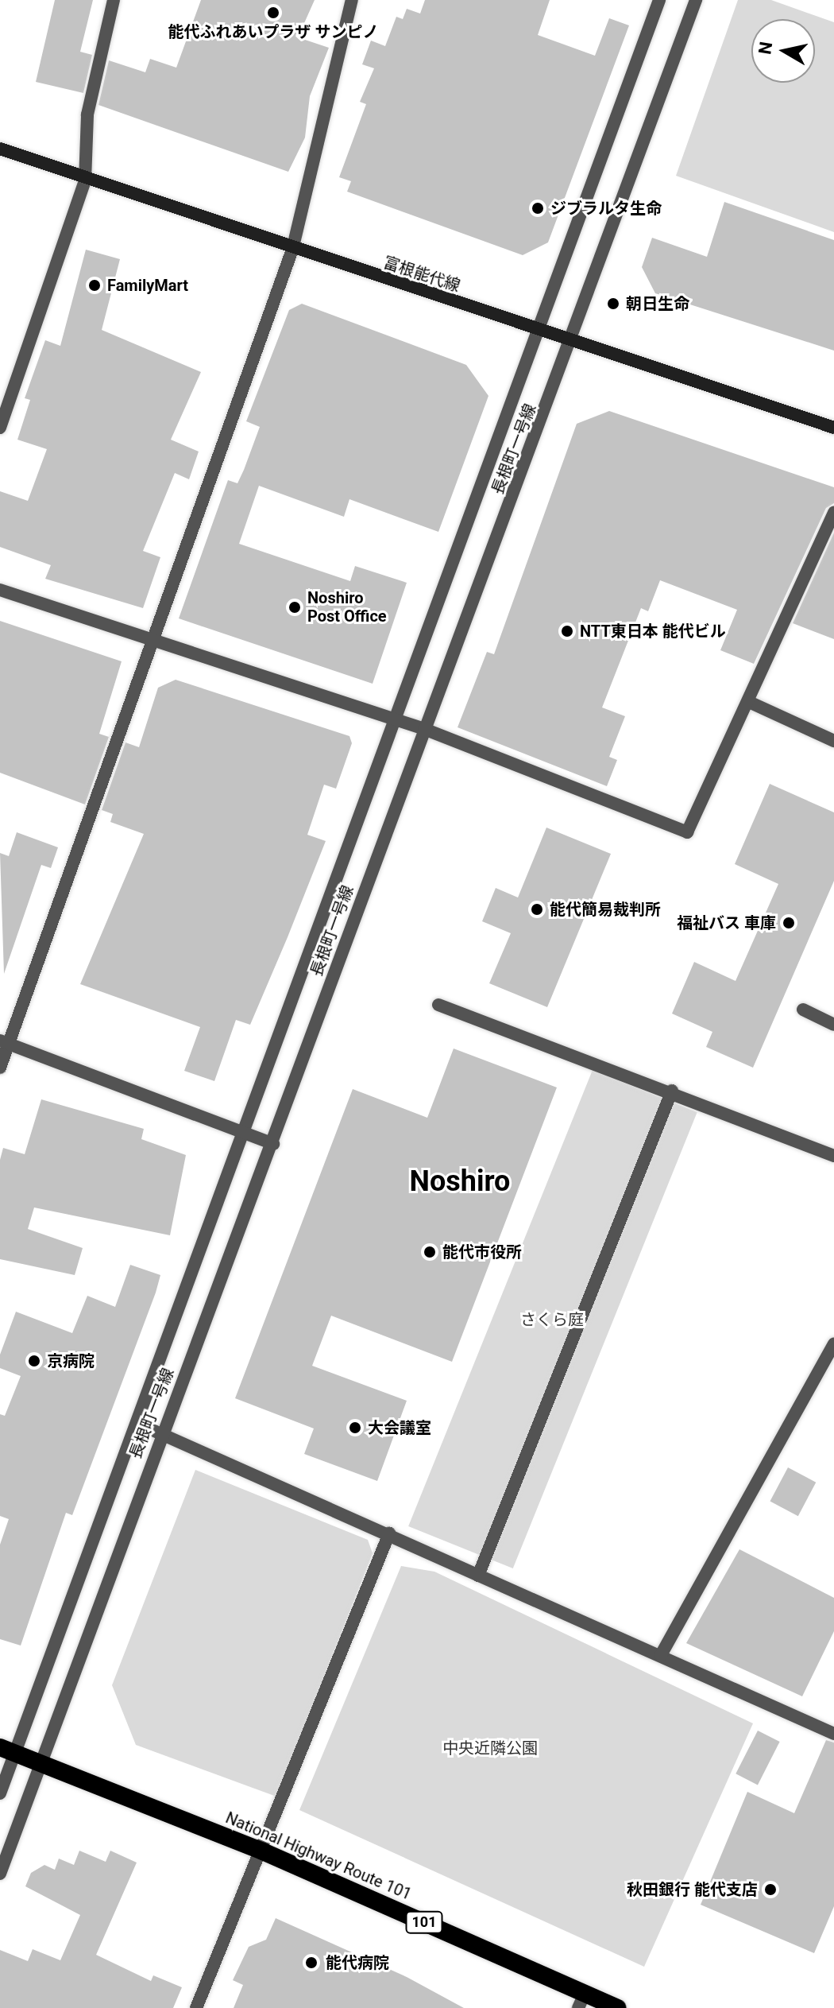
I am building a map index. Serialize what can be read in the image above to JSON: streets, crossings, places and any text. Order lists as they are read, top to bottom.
{
  "streets": {
    "highway": ["National Highway Route 101", "101"],
    "main road": ["富根能代線"],
    "street": ["長根町一号線"]
  },
  "crossings": [
    ["富根能代線", "長根町一号線"],
    ["長根町一号線", "National Highway Route 101"]
  ],
  "districts": ["Noshiro"],
  "parks": ["さくら庭", "中央近隣公園"],
  "places": [
    "能代ふれあいプラザ サンピノ",
    "ジブラルタ生命",
    "FamilyMart",
    "朝日生命",
    "Noshiro Post Office",
    "NTT東日本 能代ビル",
    "能代簡易裁判所",
    "福祉バス 車庫",
    "能代市役所",
    "京病院",
    "大会議室",
    "秋田銀行 能代支店",
    "能代病院"
  ],
  "north": "left"
}
